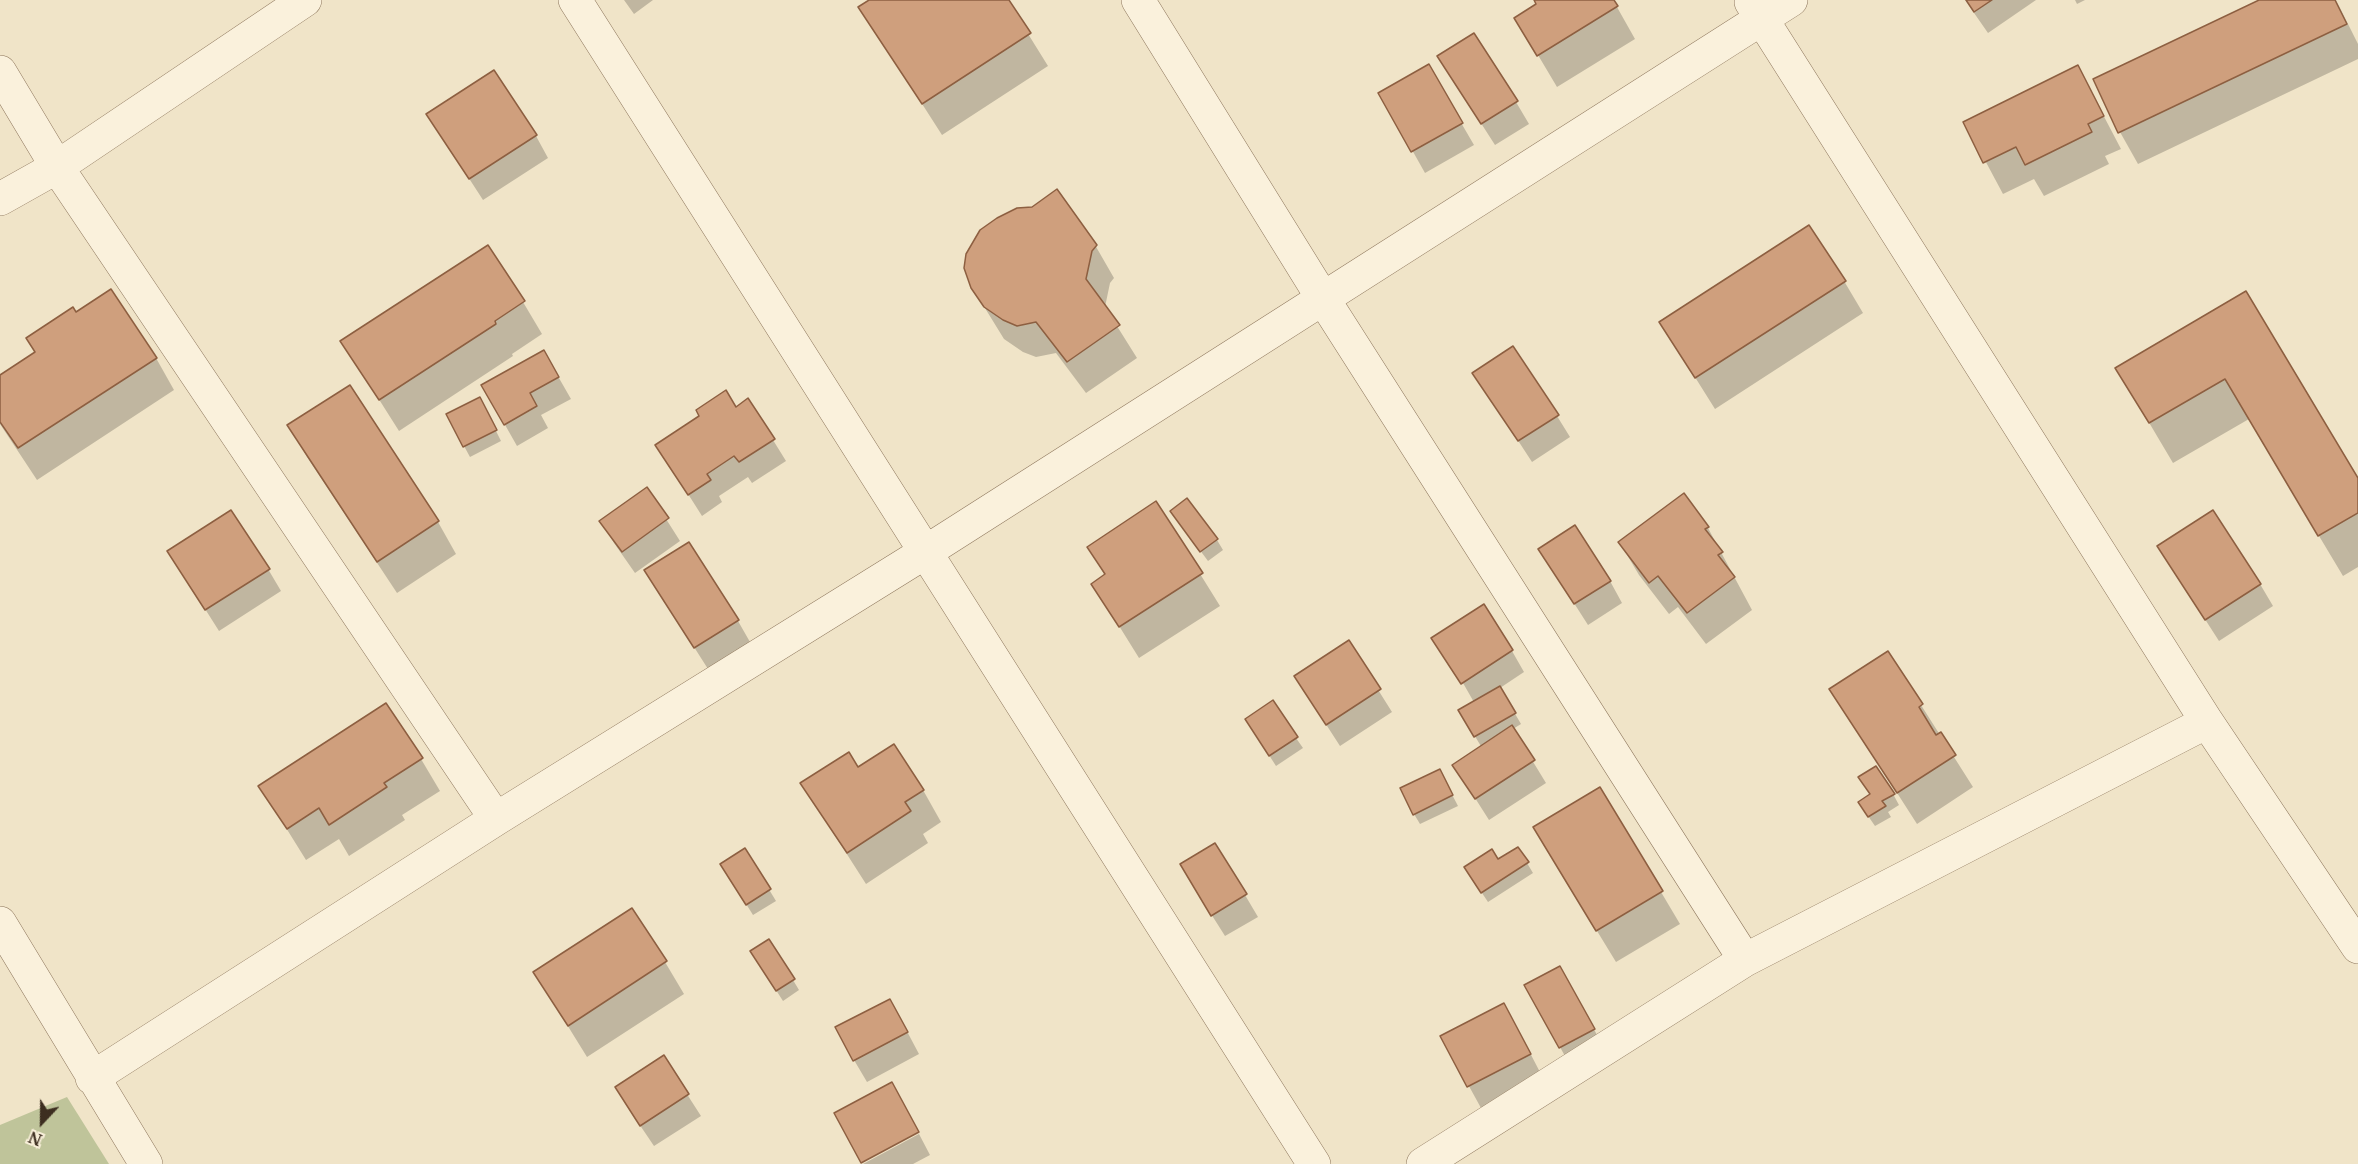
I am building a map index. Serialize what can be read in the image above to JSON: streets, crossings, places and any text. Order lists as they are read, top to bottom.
{
  "north": "bottom"
}
